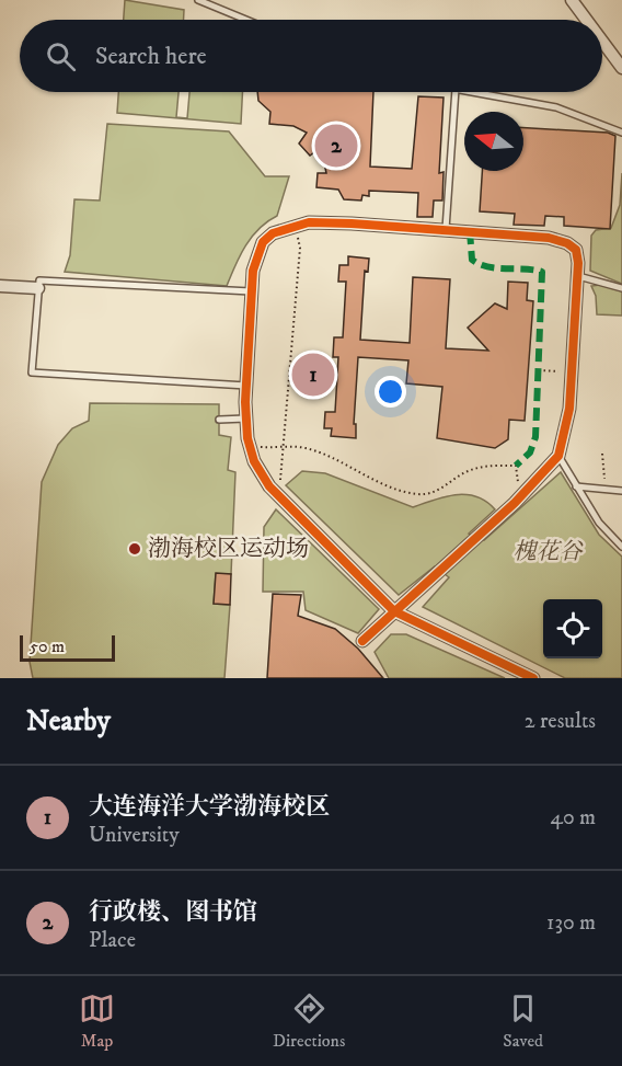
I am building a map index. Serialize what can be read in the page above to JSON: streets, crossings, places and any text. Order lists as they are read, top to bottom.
{
  "parks": ["槐花谷"],
  "places": ["渤海校区运动场"],
  "scale_bar": "50 m",
  "north": "left",
  "page": {
    "search": "Search here",
    "pins": ["2", "1"],
    "scale": "50 m",
    "heading": ["Nearby", "2 results"],
    "list": [
      {
        "mark": "1",
        "name": "大连海洋大学渤海校区",
        "note": "University",
        "value": "40 m"
      },
      {
        "mark": "2",
        "name": "行政楼、图书馆",
        "note": "Place",
        "value": "130 m"
      }
    ],
    "nav": ["Map", "Directions", "Saved"]
  }
}
